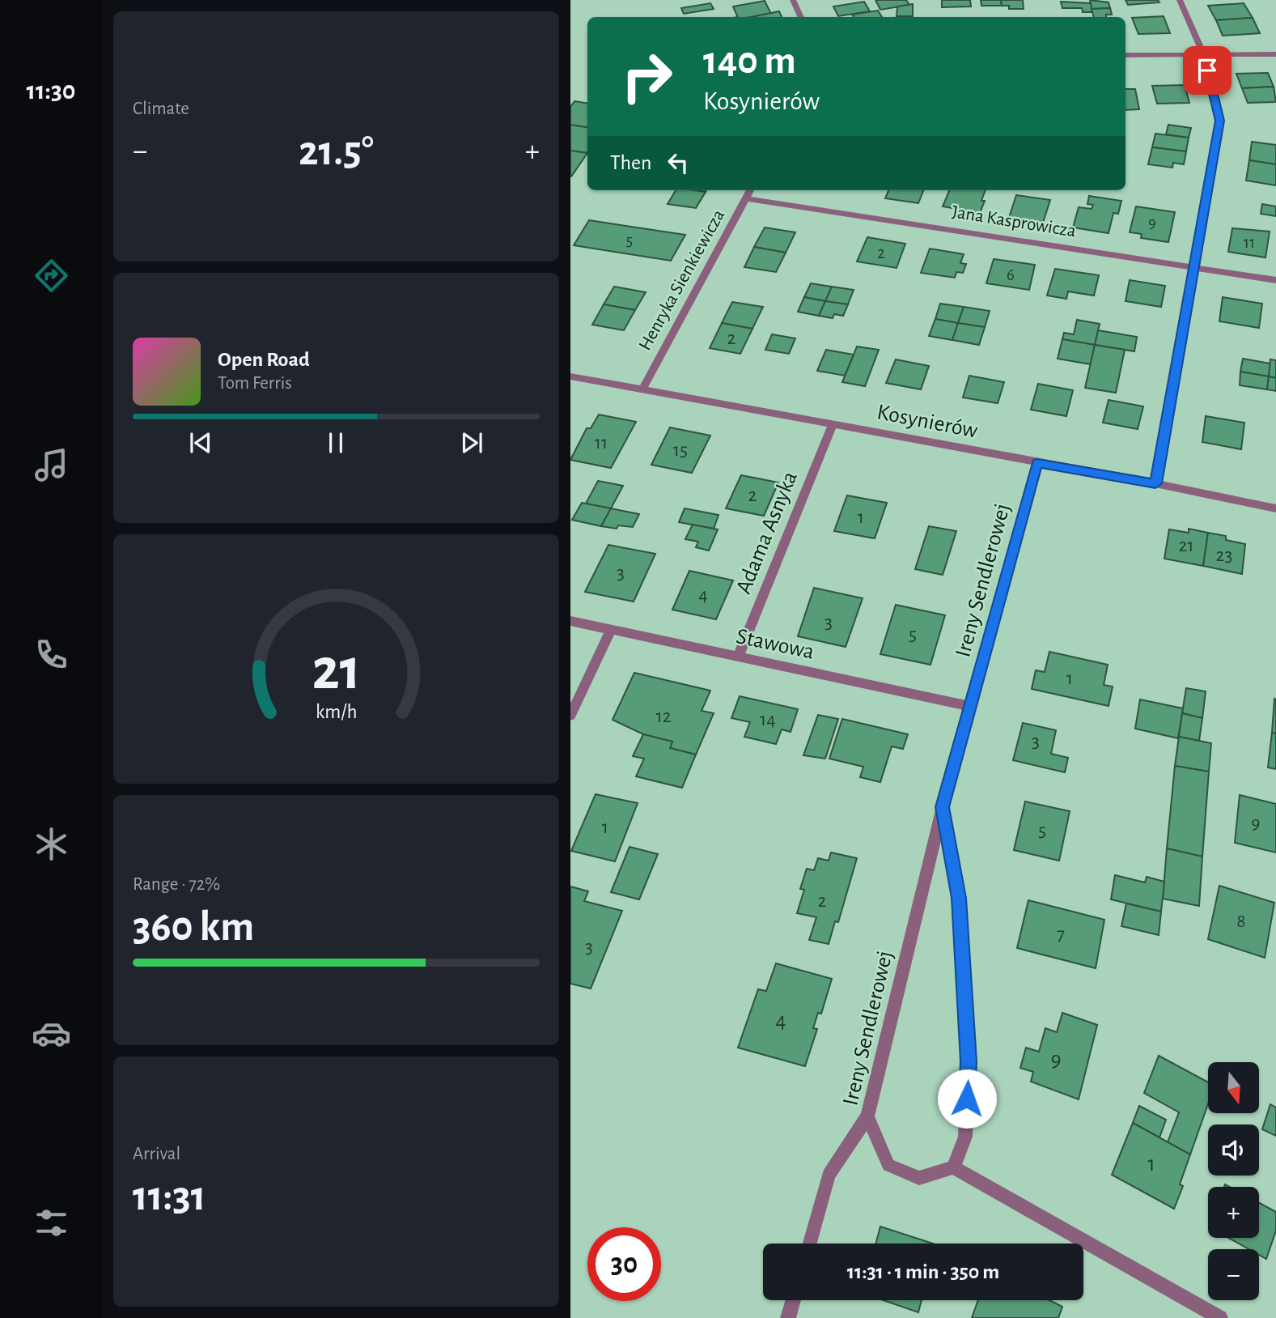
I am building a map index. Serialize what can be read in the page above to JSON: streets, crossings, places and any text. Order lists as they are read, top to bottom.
{
  "streets": {
    "street": [
      "Jana Kasprowicza",
      "Henryka Sienkiewicza",
      "Kosynierów",
      "Adama Asnyka",
      "Ireny Sendlerowej",
      "Stawowa"
    ]
  },
  "crossings": [
    ["Jana Kasprowicza", "Henryka Sienkiewicza"],
    ["Henryka Sienkiewicza", "Kosynierów"],
    ["Kosynierów", "Adama Asnyka"],
    ["Kosynierów", "Ireny Sendlerowej"],
    ["Adama Asnyka", "Stawowa"],
    ["Ireny Sendlerowej", "Stawowa"]
  ],
  "house_numbers": [
    "9",
    "5",
    "11",
    "2",
    "6",
    "2",
    "11",
    "15",
    "2",
    "1",
    "21",
    "23",
    "3",
    "4",
    "3",
    "5",
    "1",
    "12",
    "14",
    "3",
    "9",
    "1",
    "5",
    "2",
    "8",
    "7",
    "3",
    "4",
    "9",
    "1"
  ],
  "north": "bottom",
  "page": {
    "tabs": "11:30",
    "tile": [
      "Climate",
      ["Range · 72%", "360 km"],
      ["Arrival", "11:31"]
    ],
    "turn": ["140 m", "Kosynierów"],
    "heat": ["−", "21.5°", "+"],
    "then": "Then",
    "song": ["Open Road", "Tom Ferris"],
    "map_buttons": ["+", "−"],
    "limit": "30",
    "trip": "11:31 · 1 min · 350 m",
    "gauge": ["21", "km/h"]
  }
}
